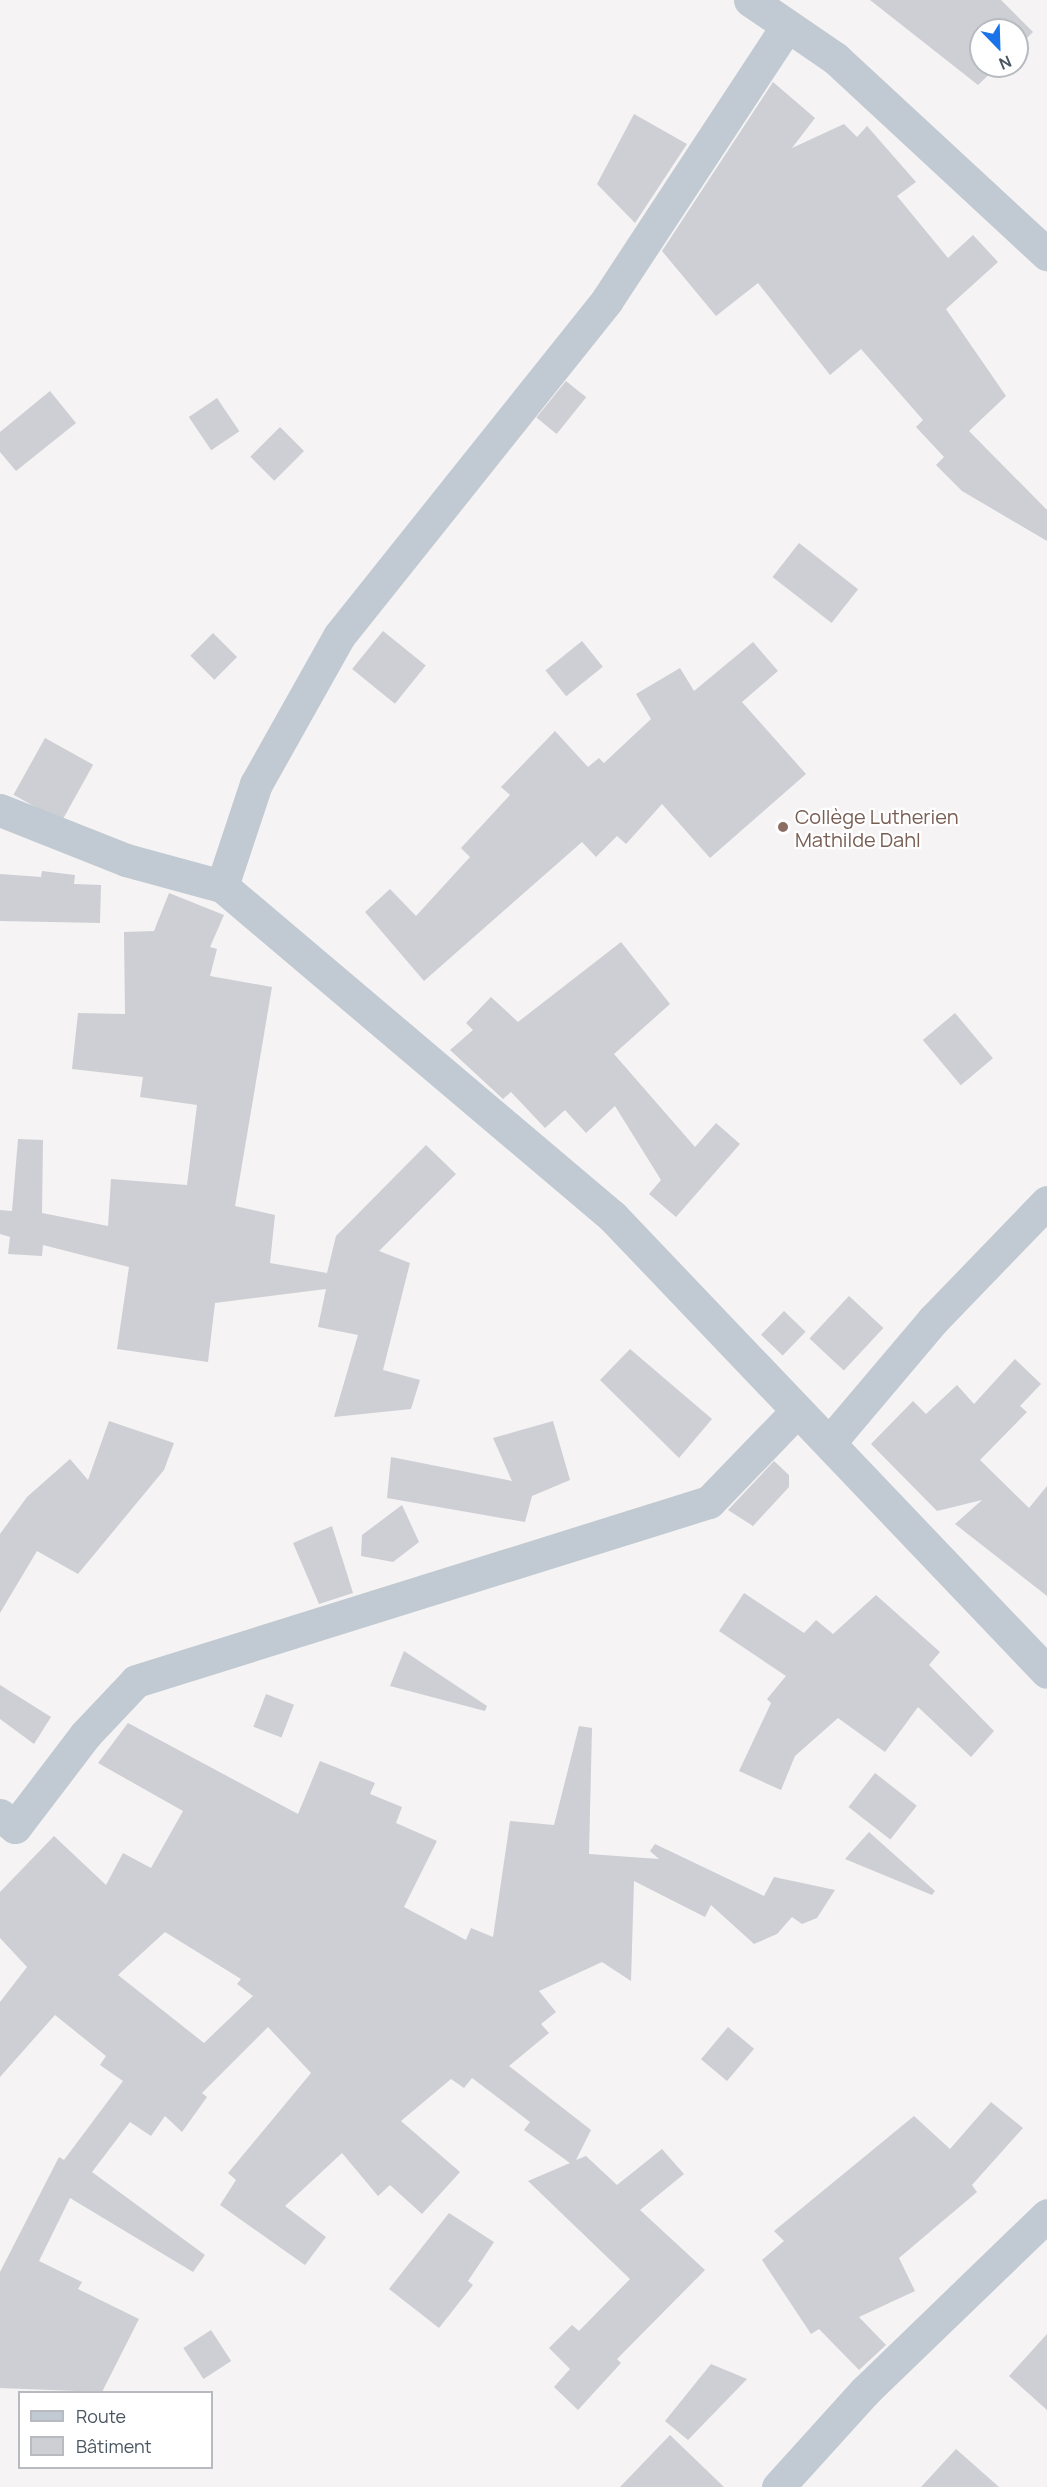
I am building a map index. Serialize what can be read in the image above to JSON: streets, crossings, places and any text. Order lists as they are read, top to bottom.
{
  "places": ["Collège Lutherien Mathilde Dahl"],
  "legend": ["Route", "Bâtiment"],
  "north": "bottom right"
}
